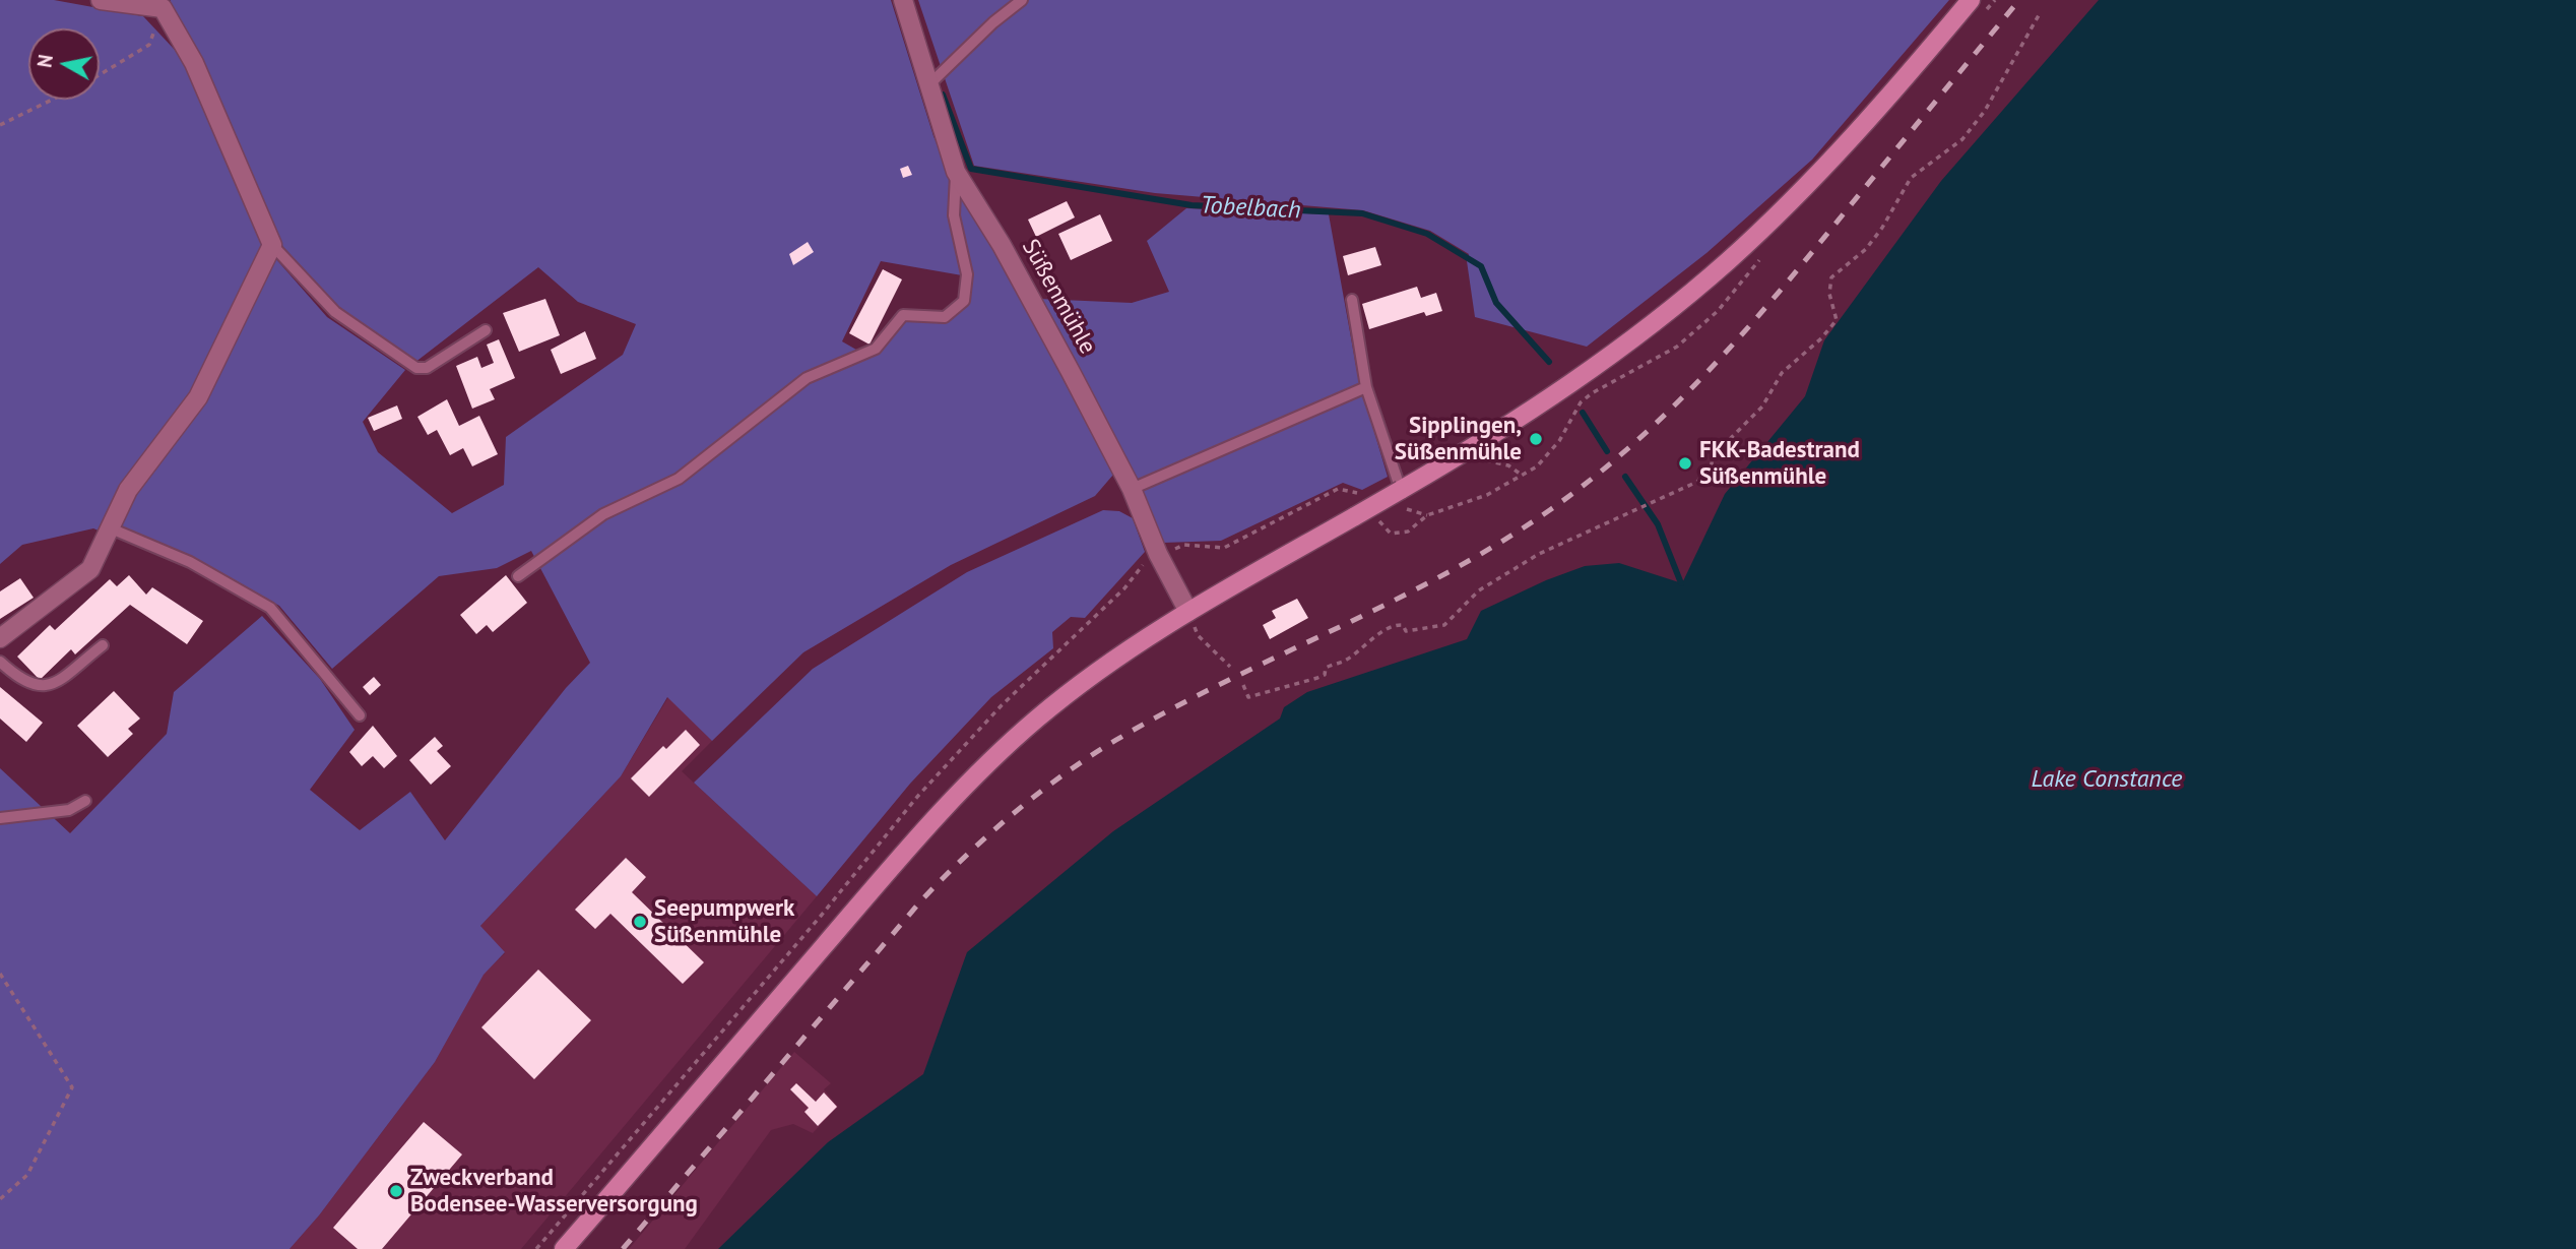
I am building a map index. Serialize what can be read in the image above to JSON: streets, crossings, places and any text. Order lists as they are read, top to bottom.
{
  "streets": {
    "street": ["Süßenmühle"]
  },
  "water": ["Tobelbach", "Lake Constance"],
  "places": [
    "Sipplingen, Süßenmühle",
    "FKK-Badestrand Süßenmühle",
    "Seepumpwerk Süßenmühle",
    "Zweckverband Bodensee-Wasserversorgung"
  ],
  "north": "left"
}
